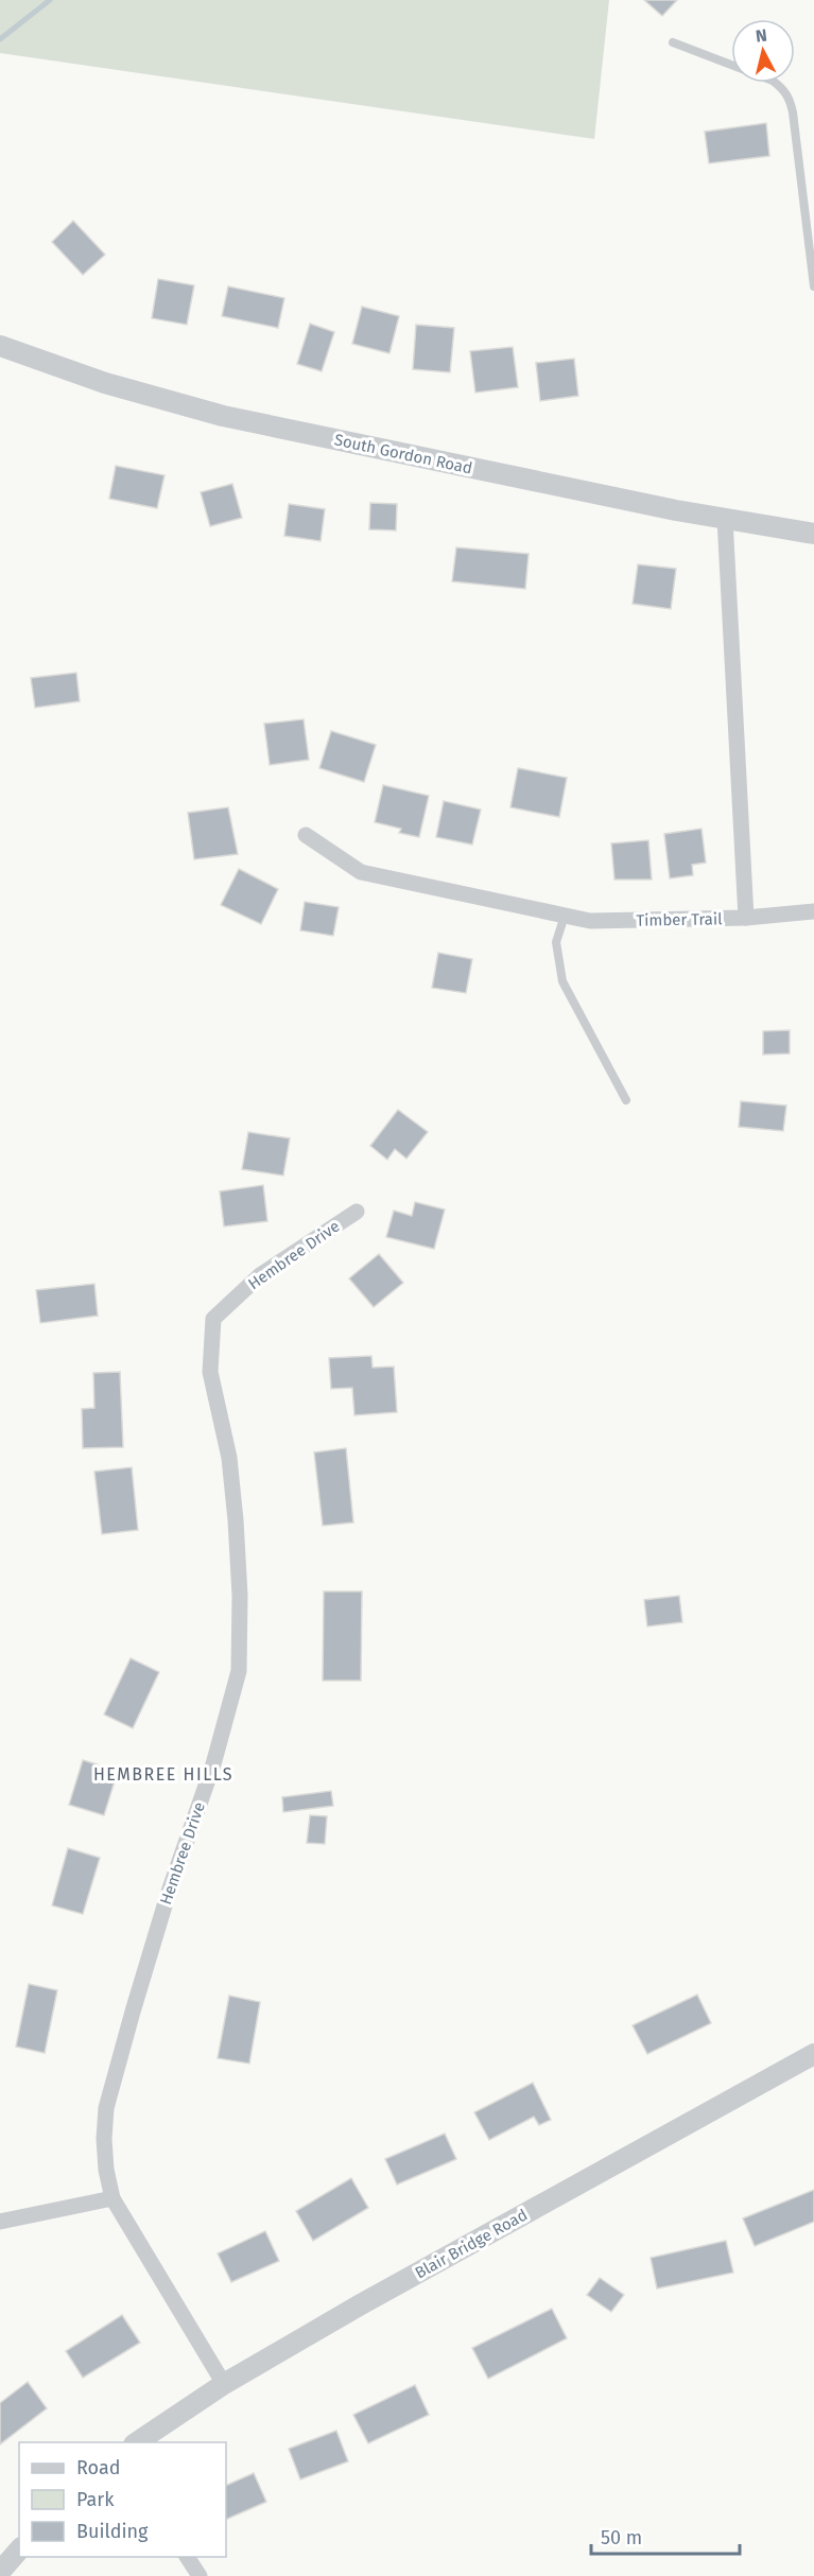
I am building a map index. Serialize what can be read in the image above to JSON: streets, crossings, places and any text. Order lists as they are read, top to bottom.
{
  "streets": {
    "street": [
      "South Gordon Road",
      "Timber Trail",
      "Hembree Drive",
      "Blair Bridge Road"
    ]
  },
  "crossings": [
    ["South Gordon Road", "Timber Trail"],
    ["Hembree Drive", "Blair Bridge Road"]
  ],
  "districts": ["HEMBREE HILLS"],
  "legend": ["Road", "Park", "Building"],
  "scale_bar": "50 m",
  "north": "top"
}
